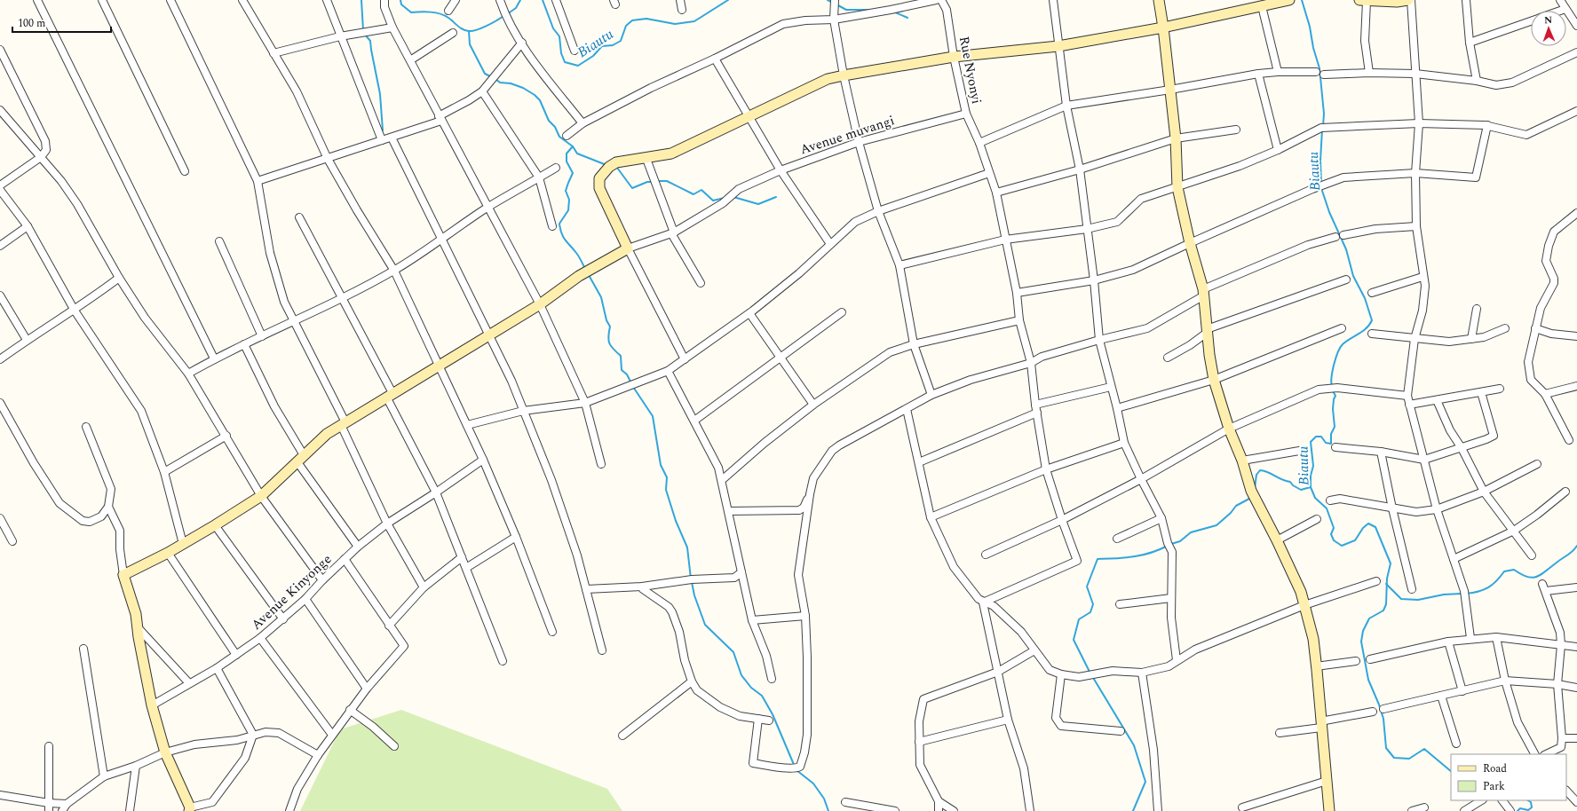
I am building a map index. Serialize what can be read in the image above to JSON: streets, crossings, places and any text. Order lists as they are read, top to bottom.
{
  "streets": {
    "street": ["Rue Nyonyi", "Avenue muvangi", "Avenue Kinyonge"]
  },
  "crossings": [
    ["Rue Nyonyi", "Avenue muvangi"]
  ],
  "water": ["Biautu"],
  "legend": ["Road", "Park"],
  "scale_bar": "100 m",
  "north": "top"
}
